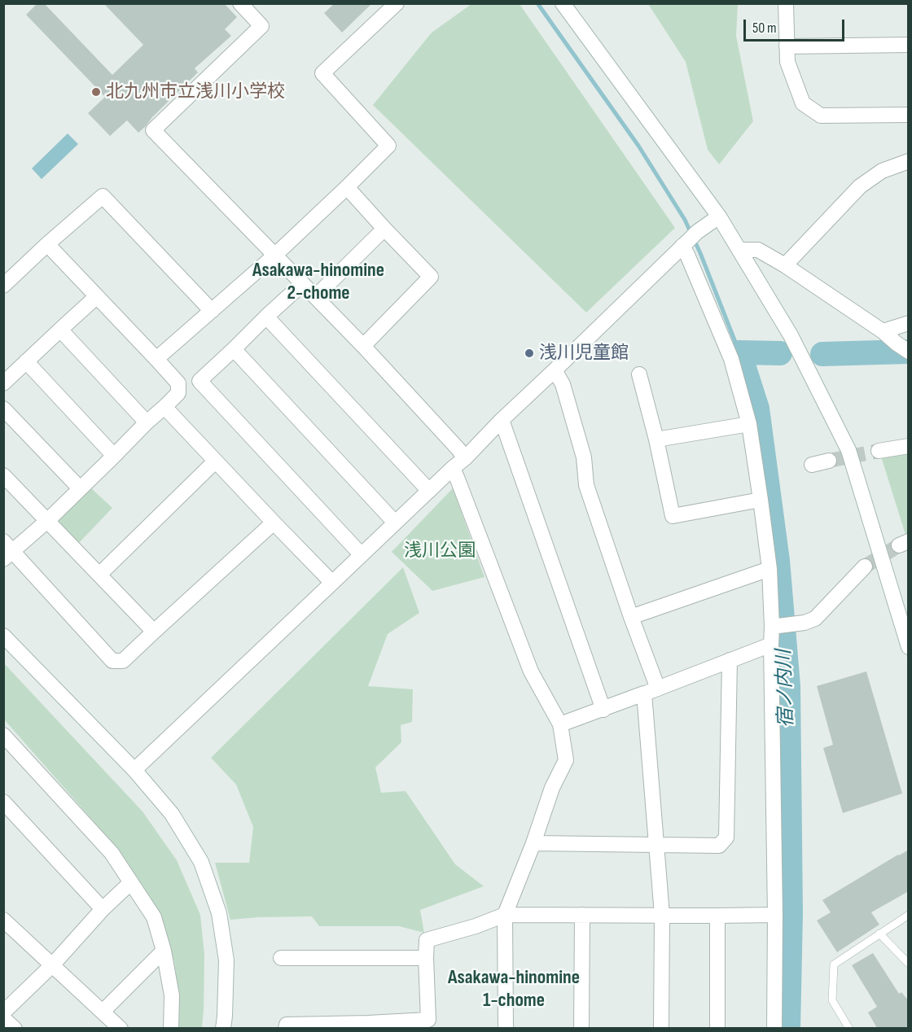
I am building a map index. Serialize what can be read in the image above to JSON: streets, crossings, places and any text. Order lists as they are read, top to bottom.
{
  "districts": ["Asakawa-hinomine 2-chome", "Asakawa-hinomine 1-chome"],
  "water": ["宿ノ内川"],
  "parks": ["浅川公園"],
  "places": ["北九州市立浅川小学校", "浅川児童館"],
  "scale_bar": "50 m"
}
